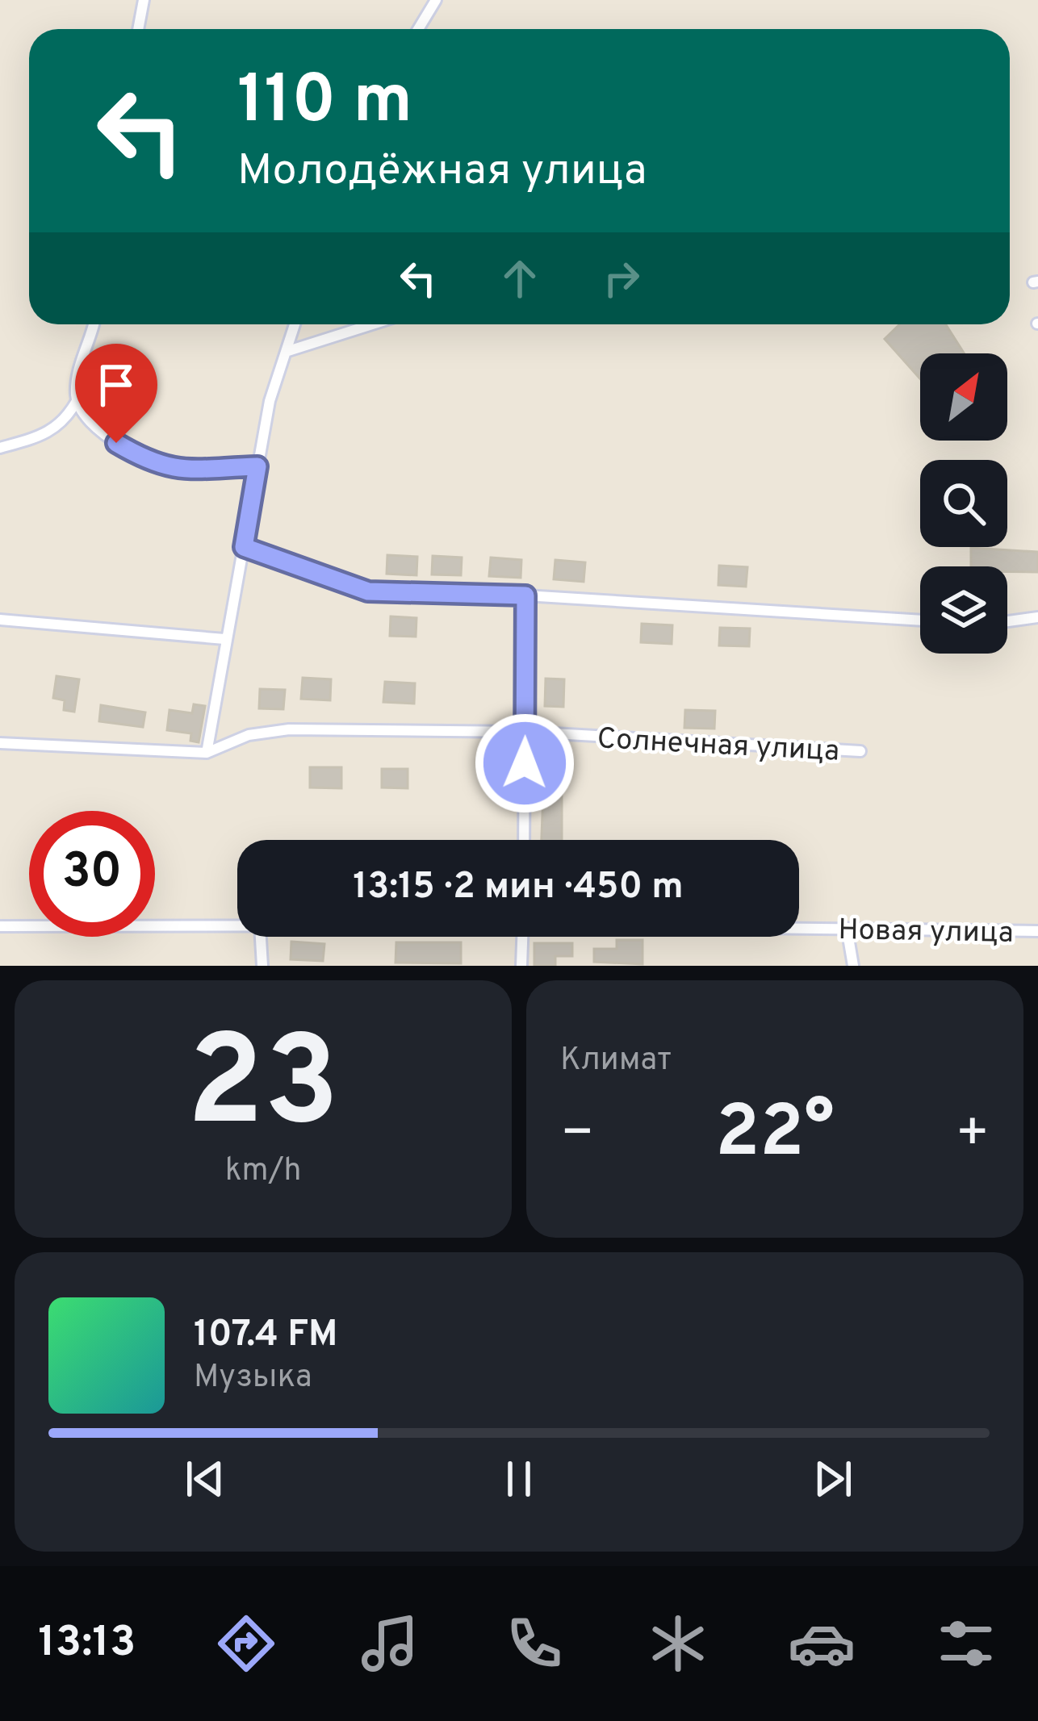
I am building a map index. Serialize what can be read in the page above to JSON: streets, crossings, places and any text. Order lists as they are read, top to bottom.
{
  "streets": {
    "street": ["Солнечная улица", "Новая улица"]
  },
  "north": "top right",
  "page": {
    "turn": ["110 m", "Молодёжная улица"],
    "limit": "30",
    "trip": "13:15 · 2 мин · 450 m",
    "tile": [
      ["23", "km/h"],
      "Климат"
    ],
    "heat": ["−", "22°", "+"],
    "song": ["107.4 FM", "Музыка"],
    "tabs": "13:13"
  }
}
